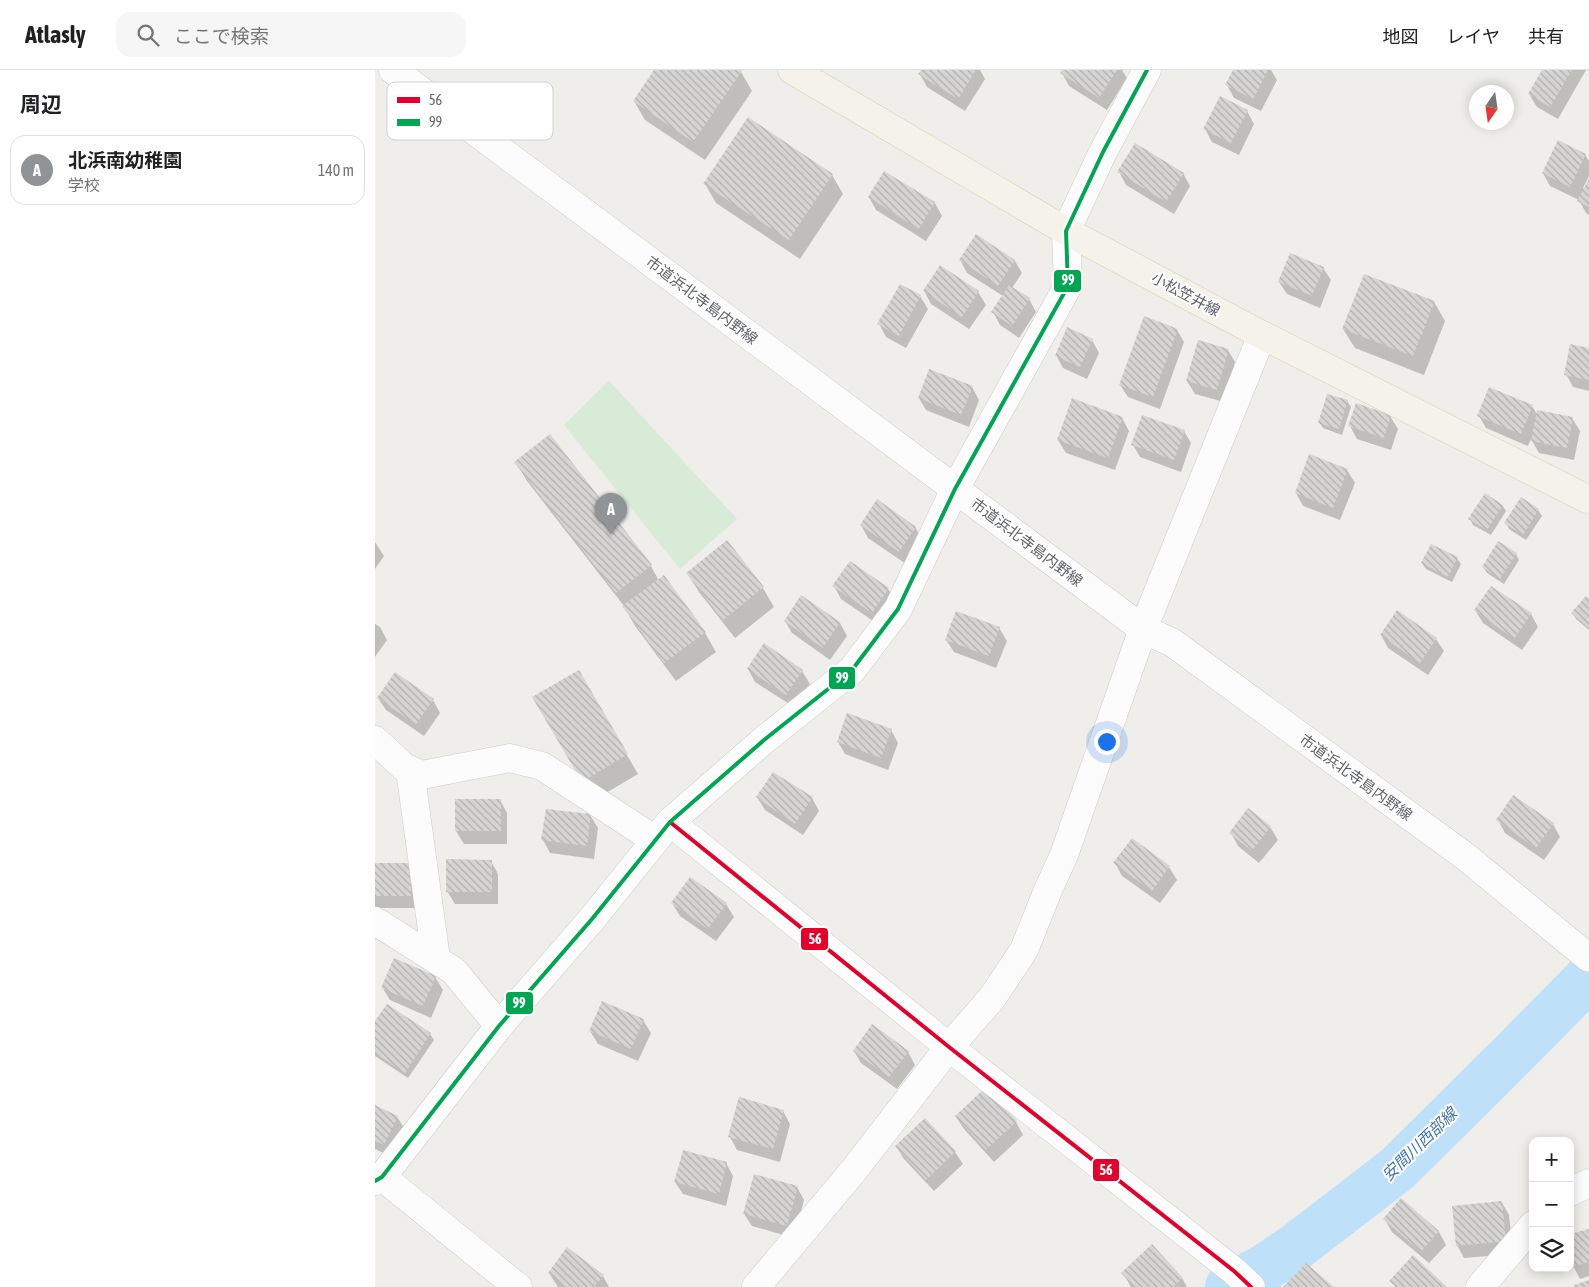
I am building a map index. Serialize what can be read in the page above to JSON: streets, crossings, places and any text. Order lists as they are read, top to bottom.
{
  "streets": {
    "main road": ["小松笠井線"],
    "street": ["市道浜北寺島内野線"]
  },
  "water": ["安間川西部線"],
  "lines": ["transit line 99", "transit line 56"],
  "legend": ["56", "99"],
  "north": "bottom",
  "page": {
    "header": "Atlasly",
    "search": "ここで検索",
    "nav": ["地図", "レイヤ", "共有"],
    "heading": "周辺",
    "list": [
      {
        "mark": "A",
        "name": "北浜南幼稚園",
        "note": "学校",
        "value": "140 m"
      }
    ],
    "pins": "A",
    "map_buttons": ["+", "−"]
  }
}
